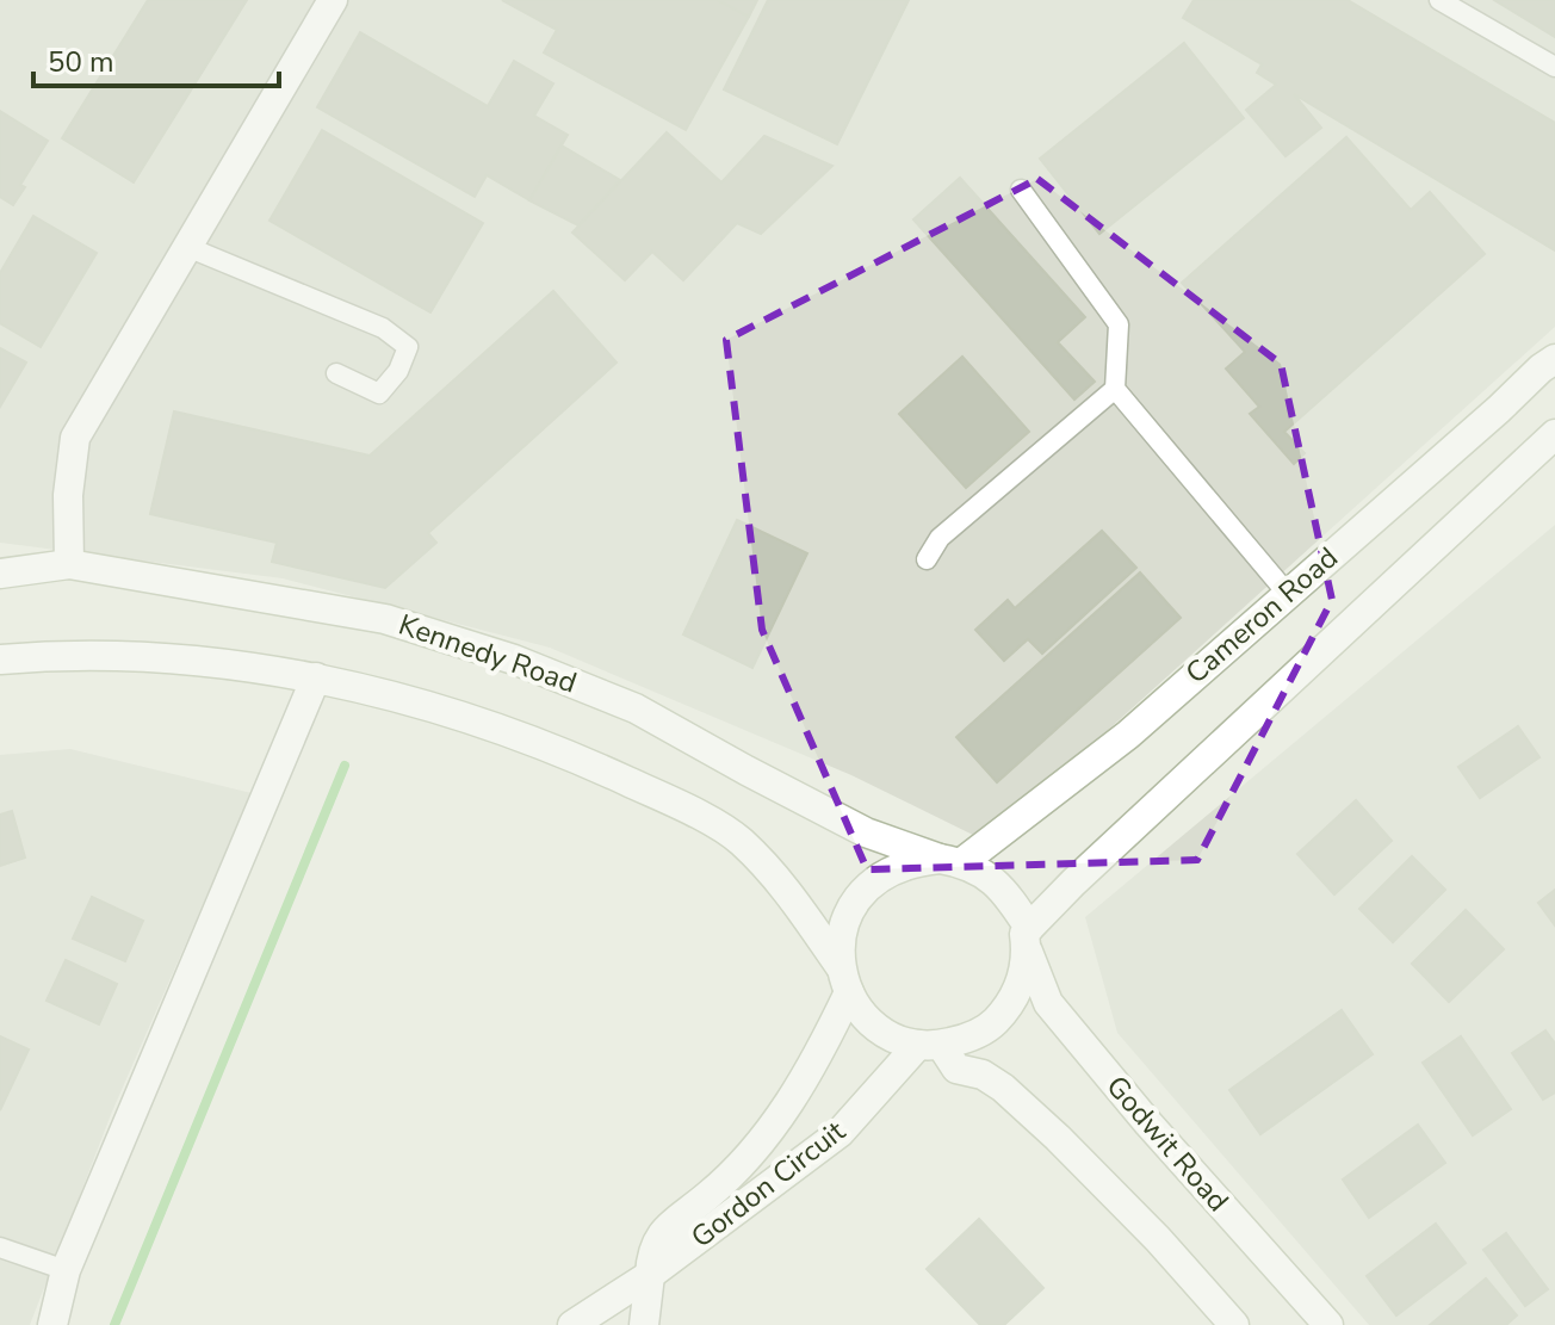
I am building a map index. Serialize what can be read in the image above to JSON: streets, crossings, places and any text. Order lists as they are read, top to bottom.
{
  "streets": {
    "main road": [
      "Cameron Road",
      "Kennedy Road",
      "Godwit Road",
      "Gordon Circuit"
    ]
  },
  "crossings": [
    ["Cameron Road", "Kennedy Road"],
    ["Cameron Road", "Godwit Road"],
    ["Cameron Road", "Gordon Circuit"],
    ["Kennedy Road", "Godwit Road"],
    ["Kennedy Road", "Gordon Circuit"],
    ["Godwit Road", "Gordon Circuit"]
  ],
  "scale_bar": "50 m"
}
